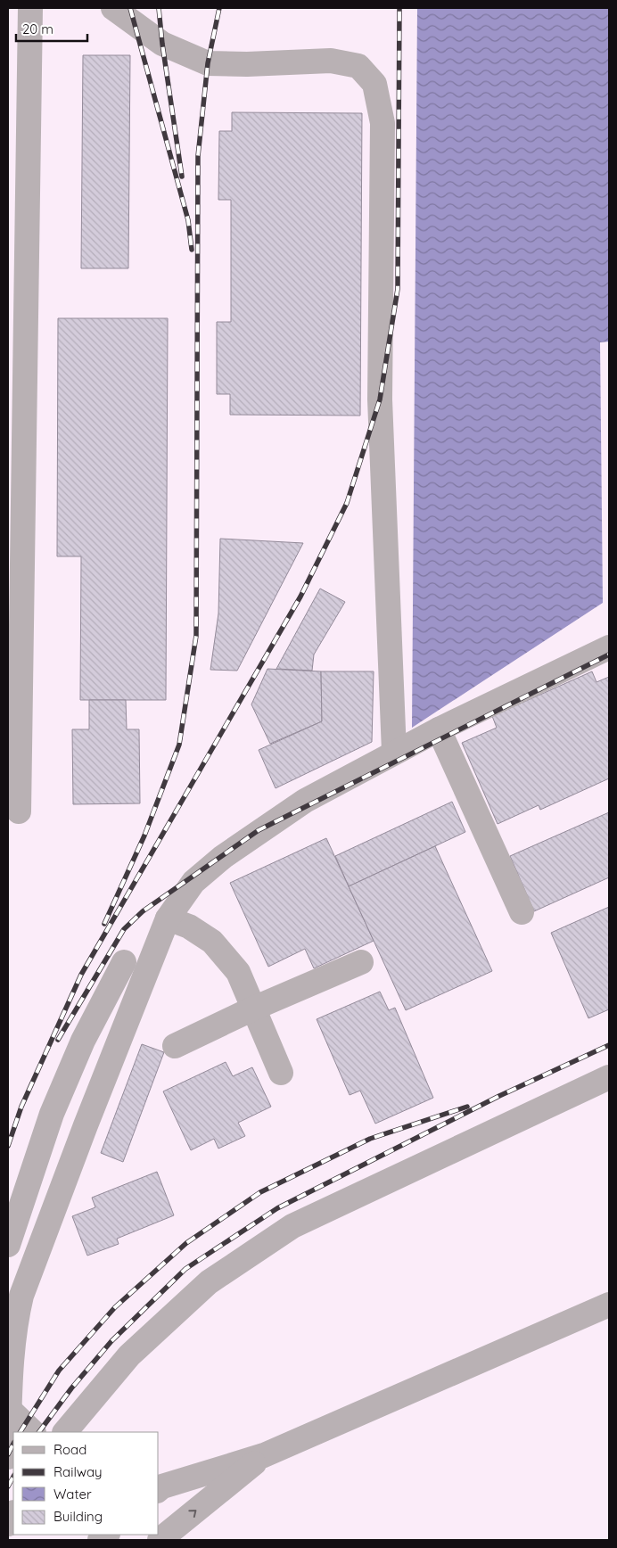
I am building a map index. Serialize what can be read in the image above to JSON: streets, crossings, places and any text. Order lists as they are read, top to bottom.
{
  "legend": [
    "Road",
    "Railway",
    "Water",
    "Building"
  ],
  "scale_bar": "20 m"
}
